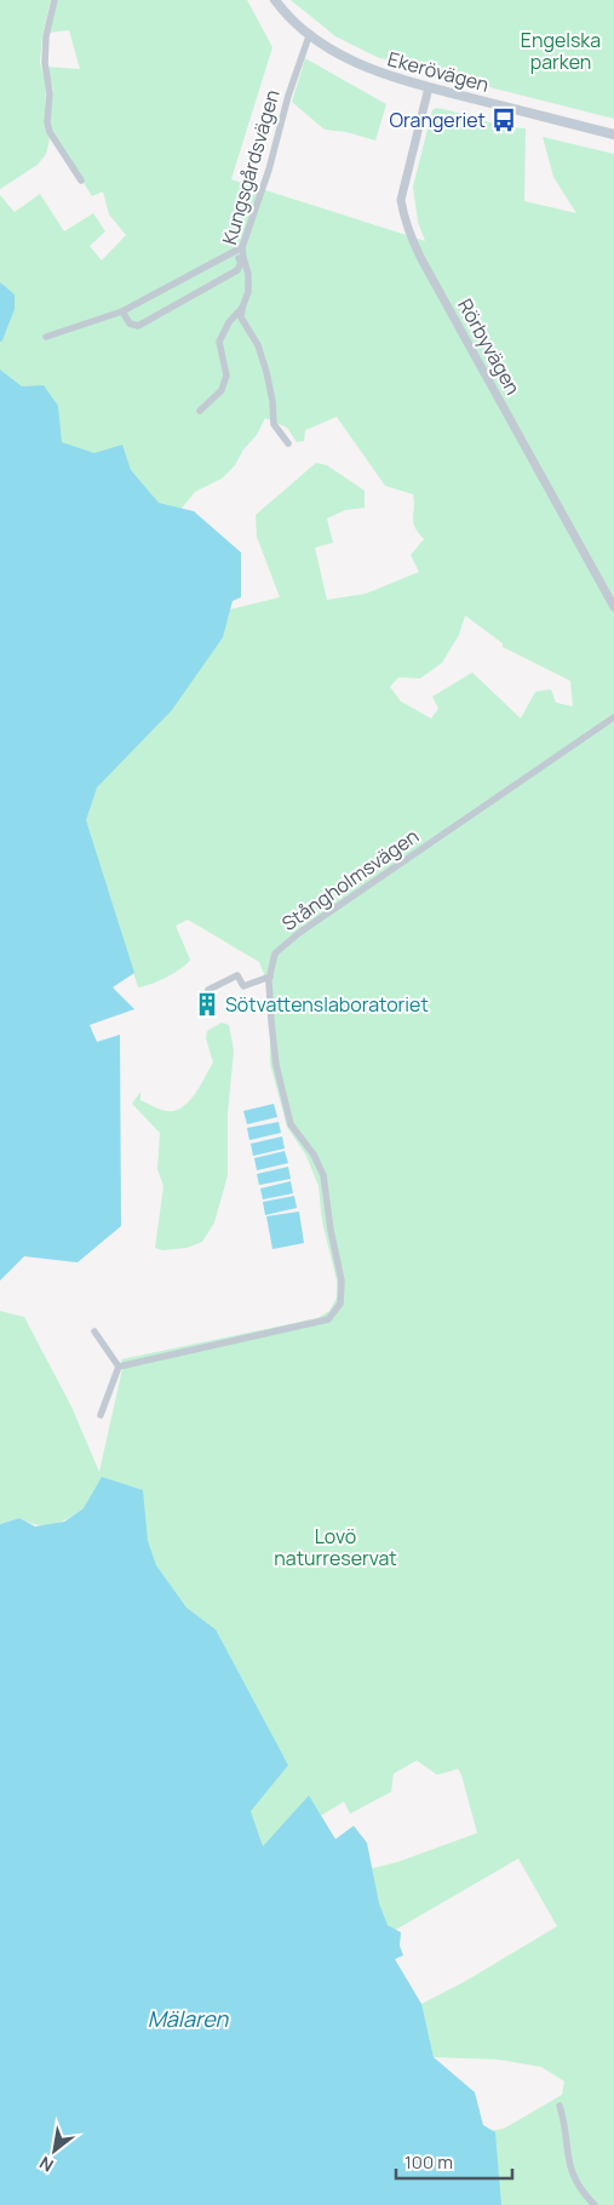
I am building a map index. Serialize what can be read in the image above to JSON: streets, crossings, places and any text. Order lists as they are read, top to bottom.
{
  "streets": {
    "main road": ["Ekerövägen"],
    "street": ["Kungsgårdsvägen", "Rörbyvägen", "Stångholmsvägen"]
  },
  "crossings": [
    ["Ekerövägen", "Kungsgårdsvägen"],
    ["Ekerövägen", "Rörbyvägen"]
  ],
  "water": ["Mälaren"],
  "parks": ["Engelska parken", "Lovö naturreservat"],
  "places": {
    "bus stop": ["Orangeriet"],
    "building": ["Sötvattenslaboratoriet"]
  },
  "scale_bar": "100 m",
  "north": "bottom left"
}
